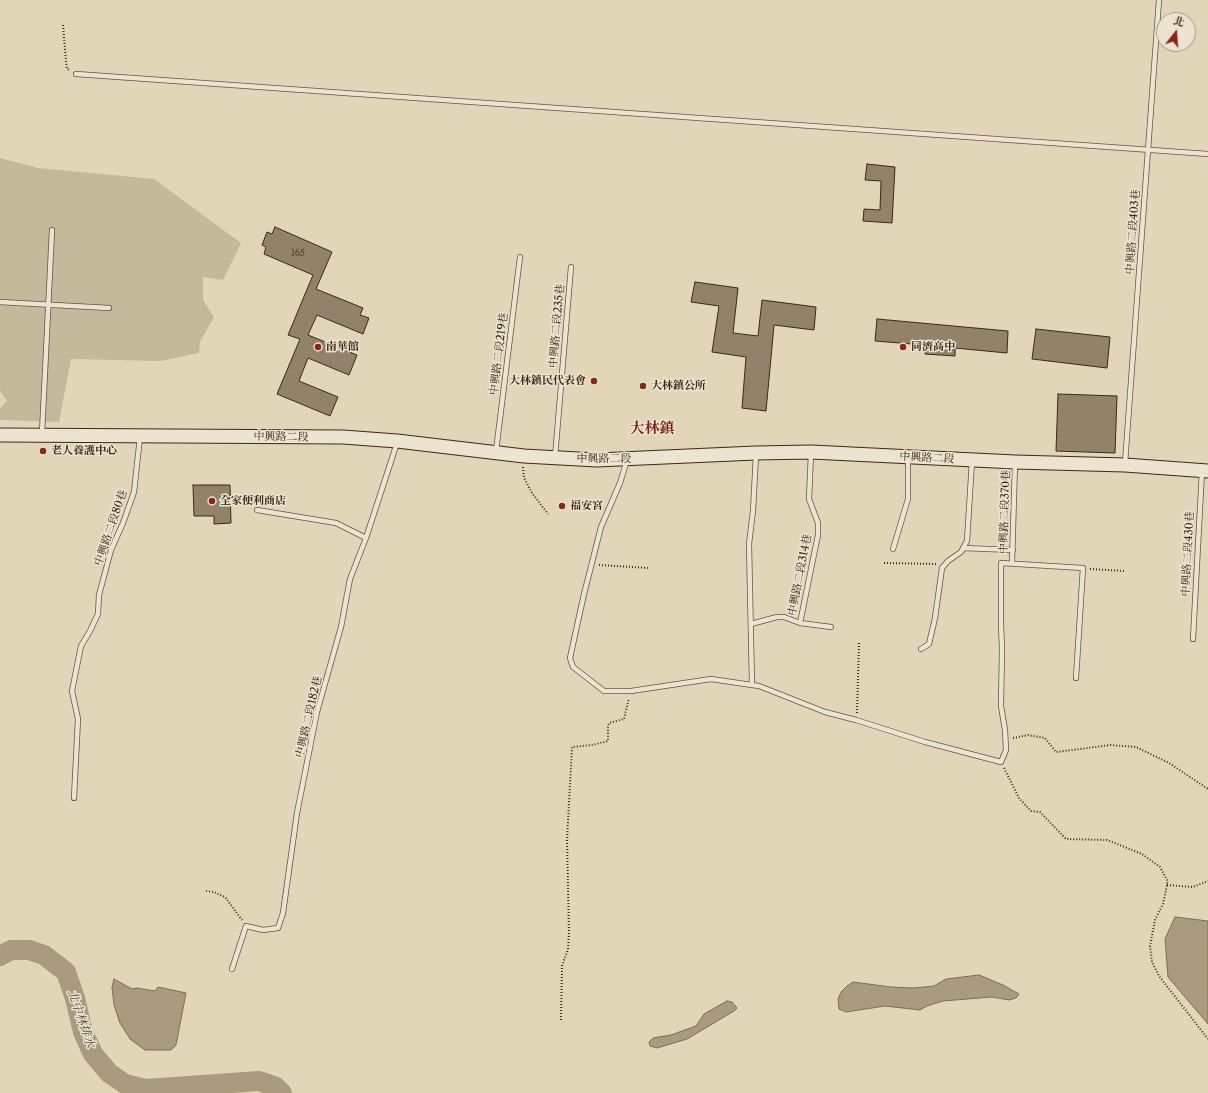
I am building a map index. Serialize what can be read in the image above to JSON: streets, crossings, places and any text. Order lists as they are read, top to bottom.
{
  "streets": {
    "main road": ["中興路二段"],
    "lane": [
      "中興路二段403巷",
      "中興路二段235巷",
      "中興路二段219巷",
      "中興路二段370巷",
      "中興路二段80巷",
      "中興路二段430巷",
      "中興路二段314巷",
      "中興路二段182巷"
    ]
  },
  "crossings": [
    ["中興路二段403巷", "中興路二段"],
    ["中興路二段235巷", "中興路二段"],
    ["中興路二段219巷", "中興路二段"],
    ["中興路二段", "中興路二段370巷"],
    ["中興路二段", "中興路二段80巷"],
    ["中興路二段", "中興路二段430巷"],
    ["中興路二段", "中興路二段314巷"],
    ["中興路二段", "中興路二段182巷"]
  ],
  "districts": ["大林鎮"],
  "water": ["北中林排水"],
  "places": [
    "南華館",
    "同濟高中",
    "大林鎮民代表會",
    "大林鎮公所",
    "老人養護中心",
    "全家便利商店",
    "福安宮"
  ],
  "house_numbers": ["165"],
  "north": "top"
}
